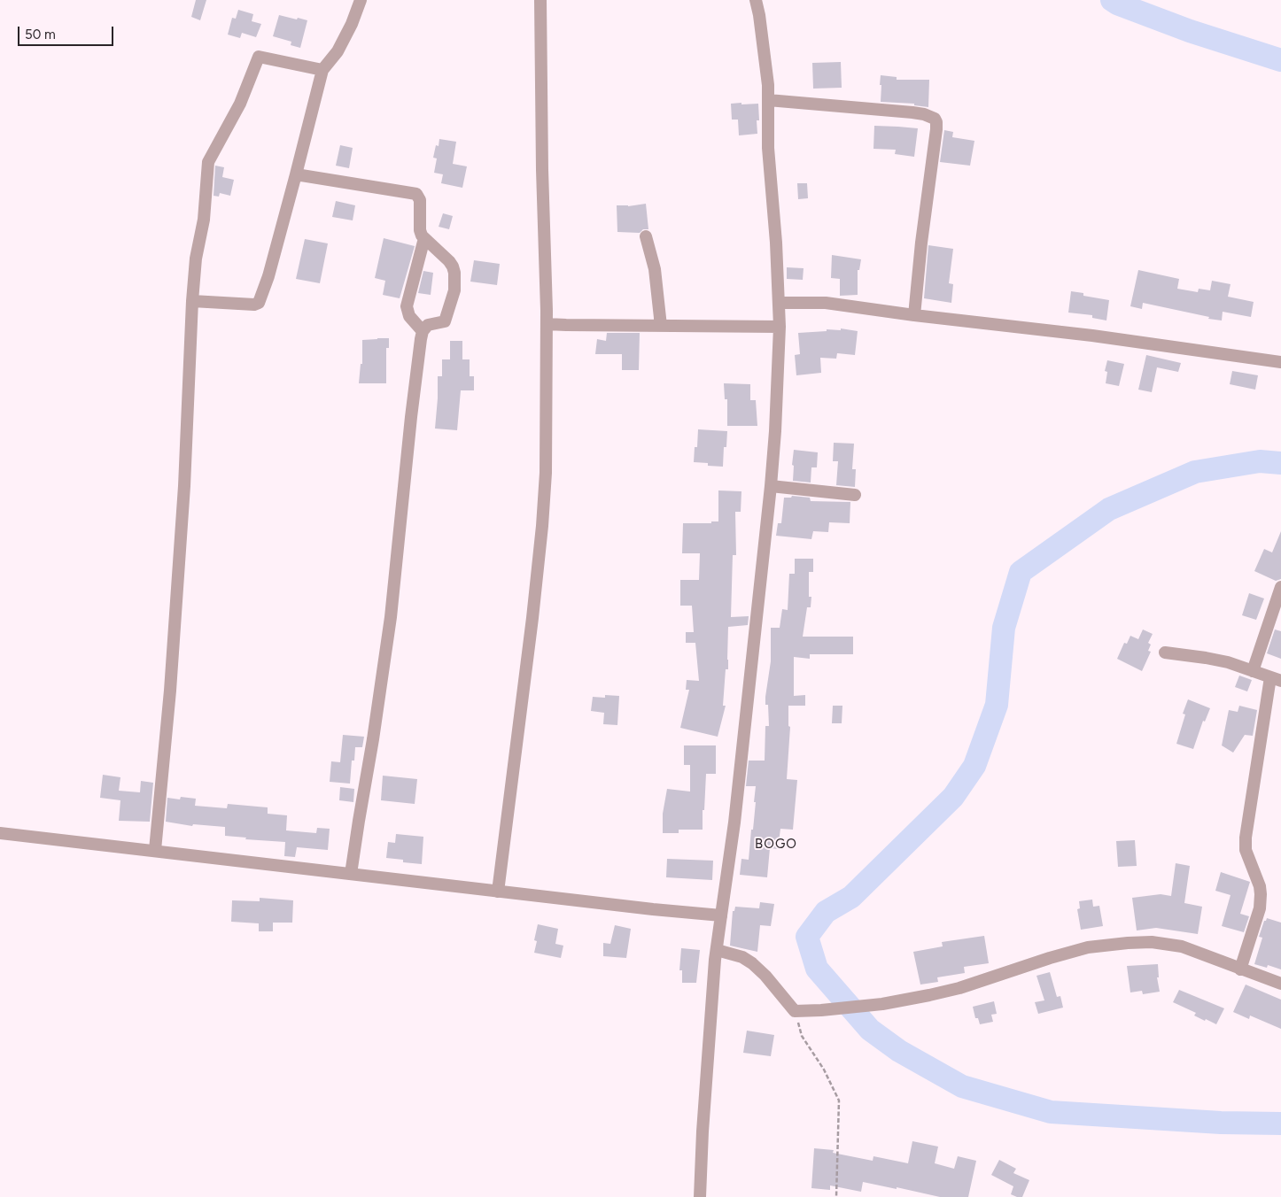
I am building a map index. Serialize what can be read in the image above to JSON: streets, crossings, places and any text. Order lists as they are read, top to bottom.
{
  "districts": ["BOGO"],
  "scale_bar": "50 m"
}
